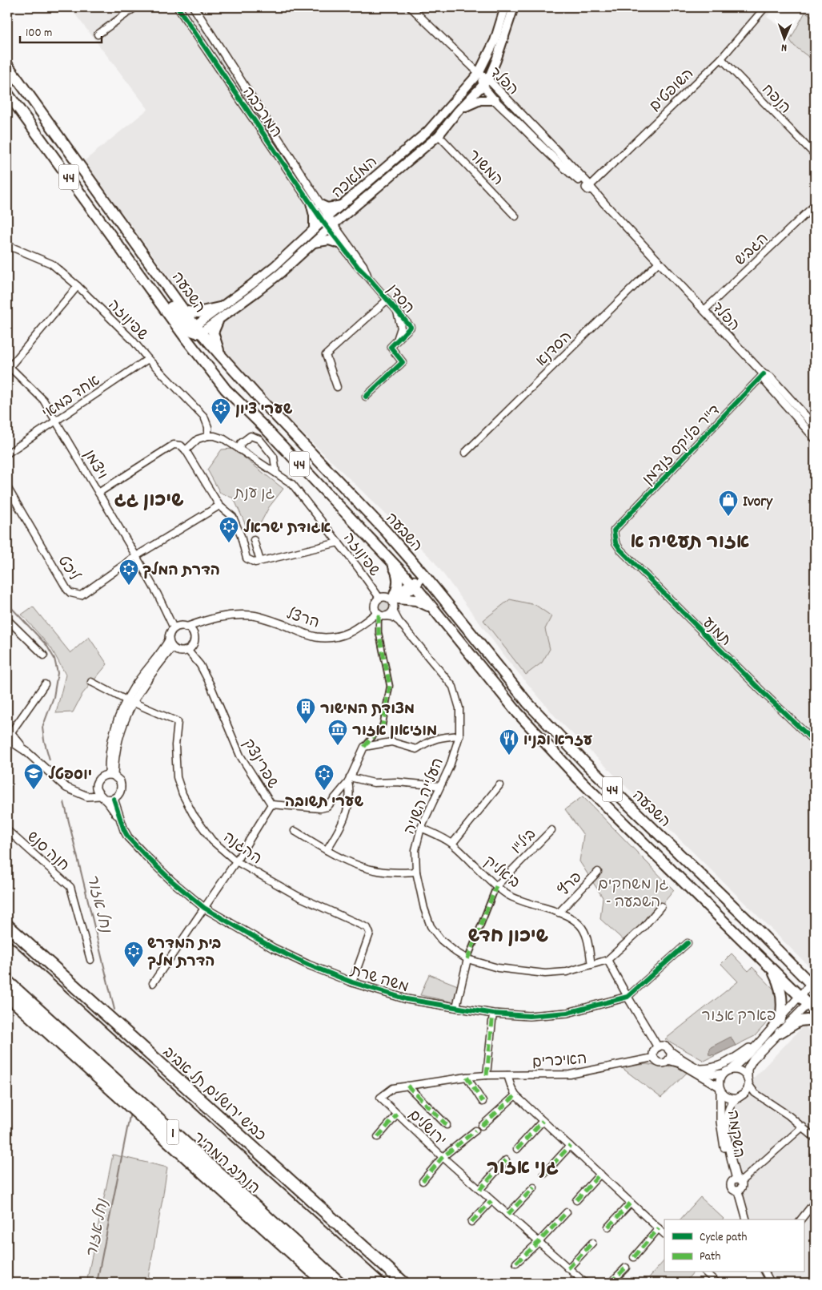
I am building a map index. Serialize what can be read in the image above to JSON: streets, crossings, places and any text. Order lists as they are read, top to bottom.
{
  "streets": {
    "highway": [
      "44",
      "השבעה",
      "כביש ירושלים תל אביב",
      "1",
      "הנתיב המהיר"
    ],
    "main road": ["המלאכה"],
    "street": [
      "הפלד",
      "השופטים",
      "הנפח",
      "המרכבה",
      "המשור",
      "הגביש",
      "הסדן",
      "שפינוזה",
      "הסדנא",
      "אחד במאי",
      "ד''ר פליקס זנדמן",
      "ויצמן",
      "ליכט",
      "הרצל",
      "תמנע",
      "שפרינצק",
      "העלייה השניה",
      "ביל\"ו",
      "ההגנה",
      "חנה סנש",
      "ביאליק",
      "פרץ",
      "משה שרת",
      "האיכרים",
      "ירושלים",
      "השקמה"
    ]
  },
  "crossings": [
    ["הפלד", "השופטים"],
    ["הפלד", "המלאכה"],
    ["הפלד", "הגביש"],
    ["הפלד", "הסדנא"],
    ["הפלד", "ד''ר פליקס זנדמן"],
    ["השופטים", "הנפח"],
    ["המרכבה", "המלאכה"],
    ["המרכבה", "הסדן"],
    ["המשור", "המלאכה"],
    ["המלאכה", "44"],
    ["המלאכה", "השבעה"],
    ["המלאכה", "הסדן"],
    ["44", "השבעה"],
    ["שפינוזה", "אחד במאי"],
    ["שפינוזה", "הרצל"],
    ["שפינוזה", "העלייה השניה"],
    ["אחד במאי", "ויצמן"],
    ["ד''ר פליקס זנדמן", "תמנע"],
    ["ויצמן", "ליכט"],
    ["ויצמן", "הרצל"],
    ["ויצמן", "שפרינצק"],
    ["הרצל", "שפרינצק"],
    ["הרצל", "העלייה השניה"],
    ["שפרינצק", "ההגנה"],
    ["שפרינצק", "משה שרת"],
    ["העלייה השניה", "ביאליק"],
    ["ביל\"ו", "ביאליק"],
    ["ההגנה", "משה שרת"],
    ["ביאליק", "פרץ"],
    ["האיכרים", "ירושלים"]
  ],
  "districts": [
    "שיכון גג",
    "אזור תעשיה א",
    "שיכון חדש",
    "גני אזור"
  ],
  "water": ["נחל אזור"],
  "parks": ["גן ענת", "גן משחקים - השבעה", "פארק אזור"],
  "places": {
    "synagogue": [
      "שערי ציון",
      "אגודת ישראל",
      "הדרת המלך",
      "שערי תשובה",
      "בית המדרש הדרת מלך"
    ],
    "shop": ["Ivory"],
    "building": ["מצודת המישור"],
    "museum": ["מוזיאון אזור"],
    "restaurant": ["עזרא ובניו"],
    "school or university": ["יוספטל"]
  },
  "legend": ["Cycle path", "Path"],
  "scale_bar": "100 m",
  "north": "bottom"
}
